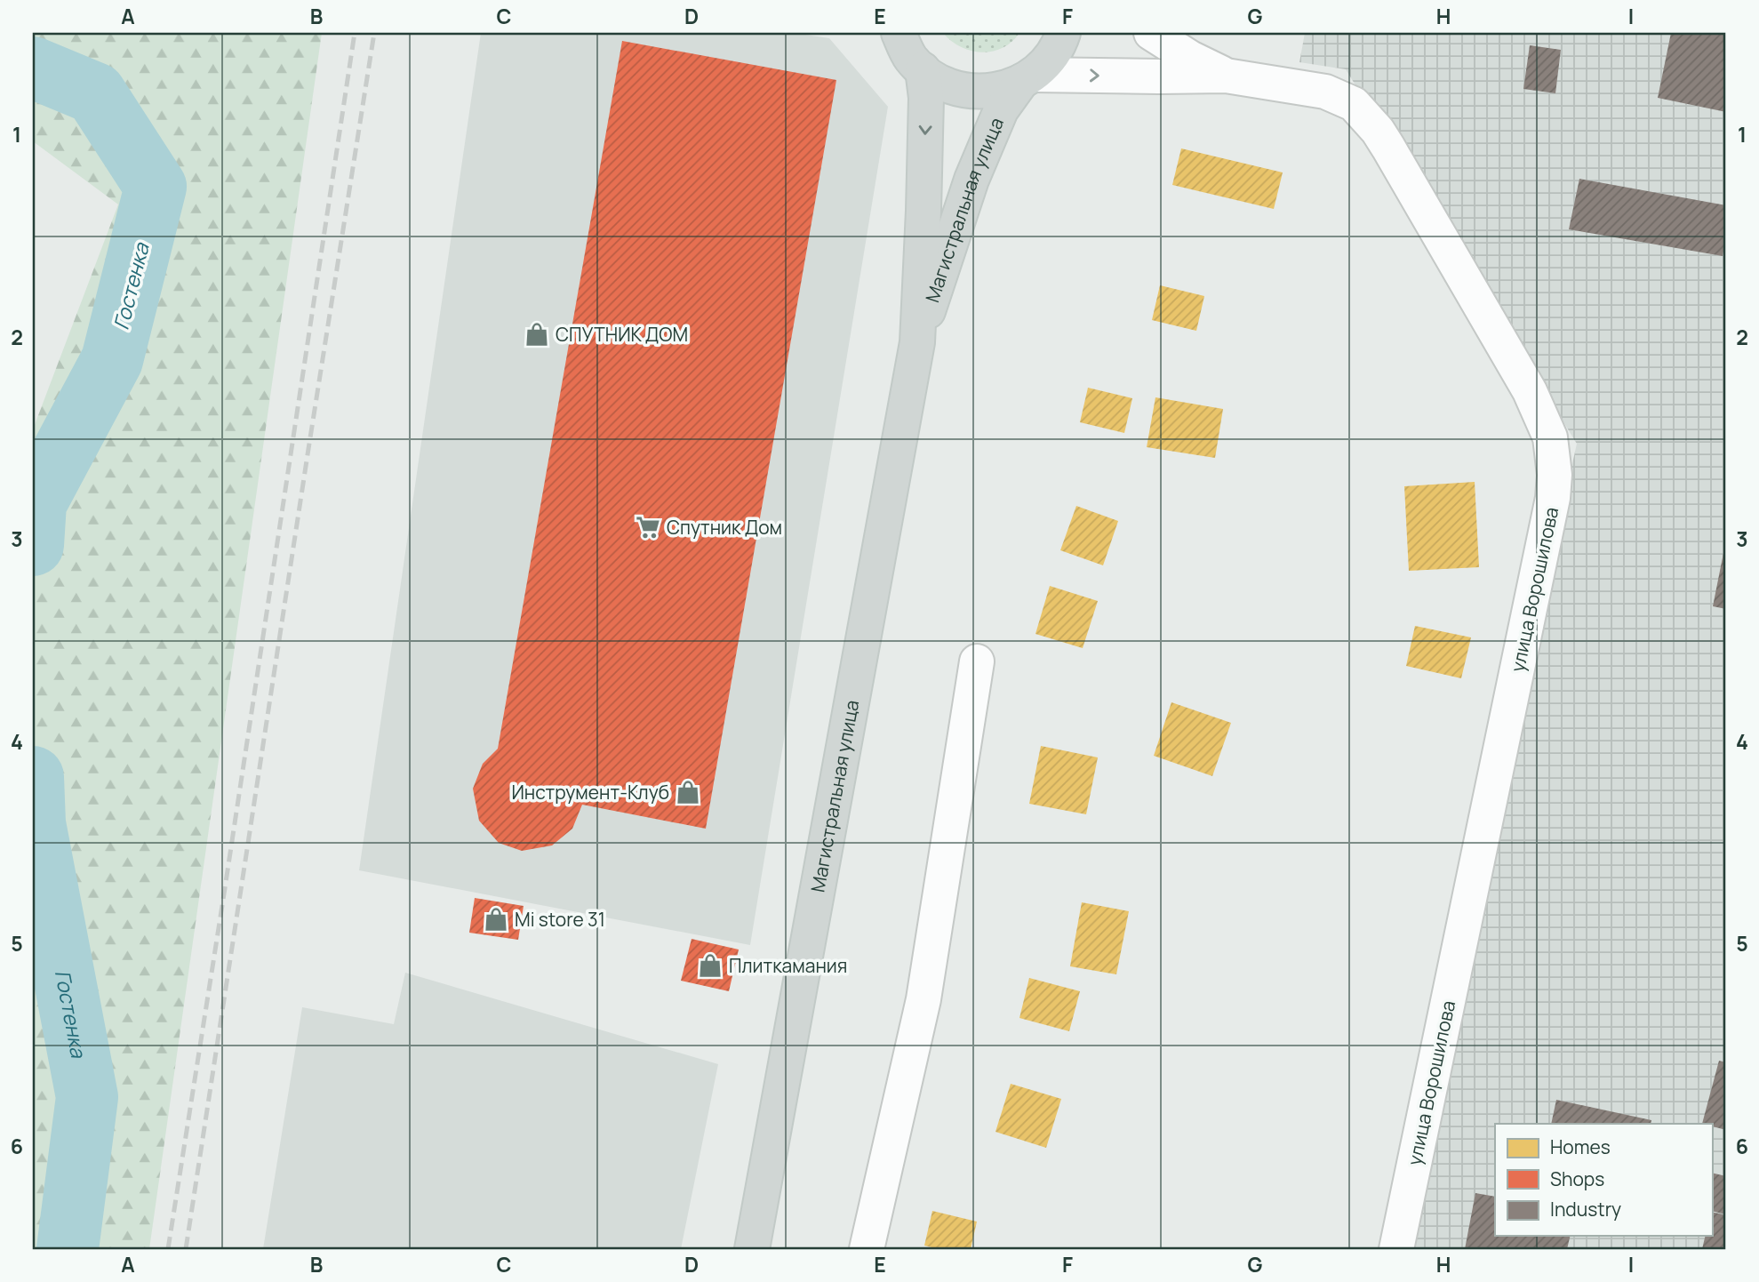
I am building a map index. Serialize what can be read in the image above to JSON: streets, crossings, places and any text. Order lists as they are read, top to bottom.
{
  "streets": {
    "main road": ["Магистральная улица"],
    "street": ["улица Ворошилова"]
  },
  "water": ["Гостенка"],
  "places": {
    "shop": [
      "СПУТНИК ДОМ",
      "Инструмент-Клуб",
      "Mi store 31",
      "Плиткамания"
    ],
    "supermarket": ["Спутник Дом"]
  },
  "legend": ["Homes", "Shops", "Industry"],
  "grid": {
    "columns": [
      "A",
      "B",
      "C",
      "D",
      "E",
      "F",
      "G",
      "H",
      "I"
    ],
    "rows": [
      "1",
      "2",
      "3",
      "4",
      "5",
      "6"
    ]
  }
}
